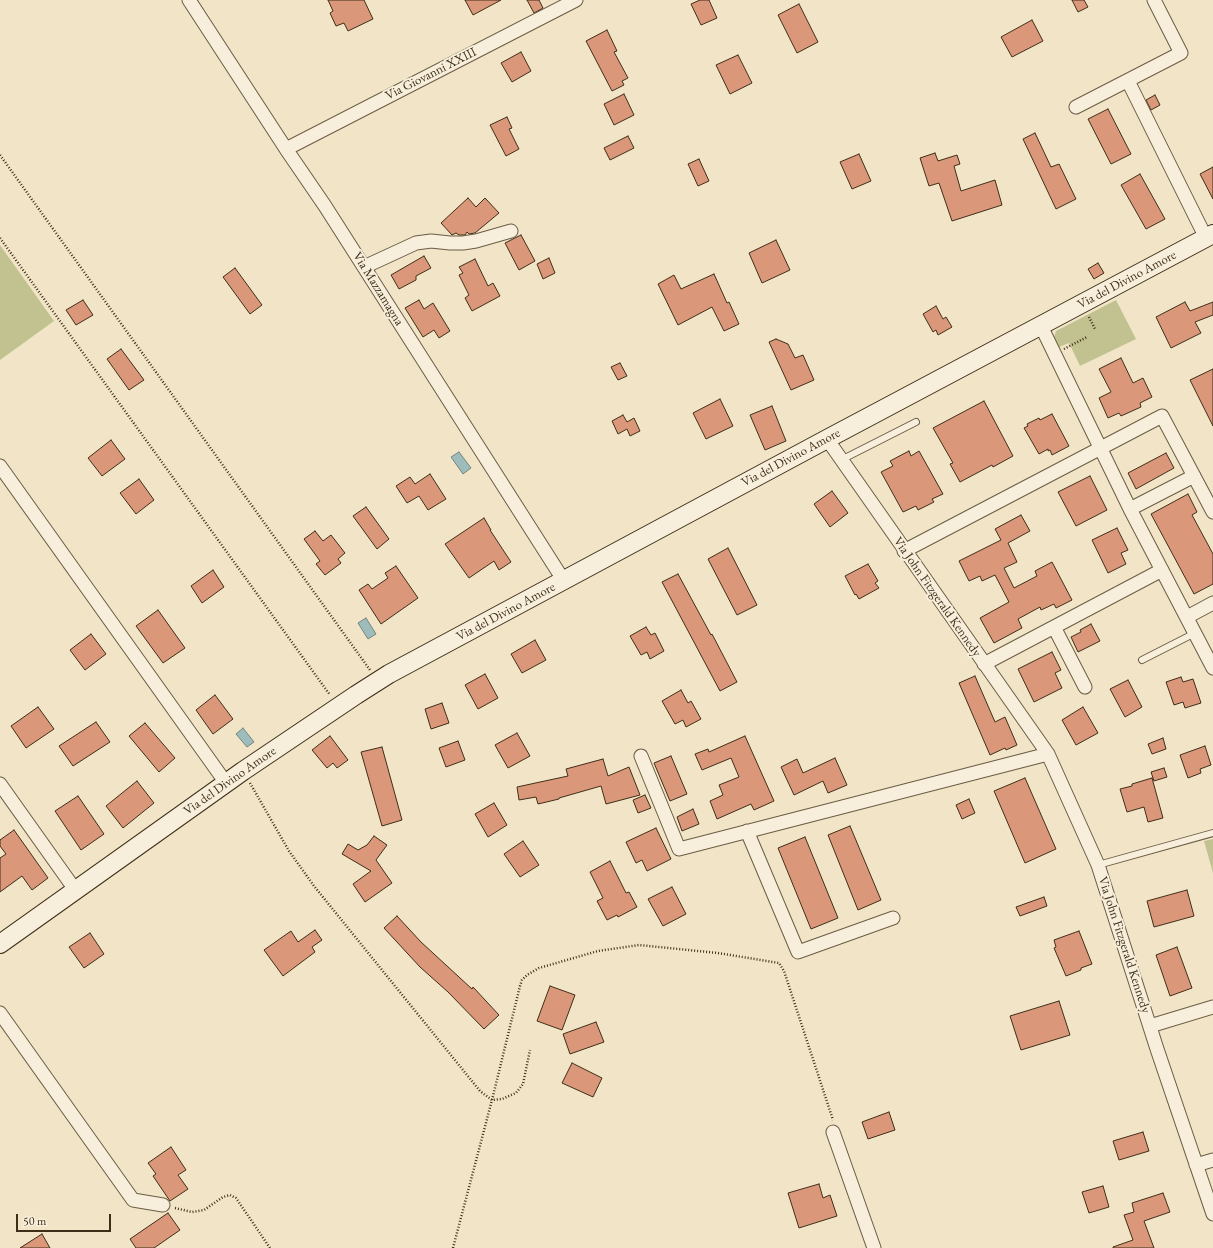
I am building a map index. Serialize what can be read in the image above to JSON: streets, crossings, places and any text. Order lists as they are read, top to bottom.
{
  "streets": {
    "main road": ["Via del Divino Amore"],
    "street": ["Via Giovanni XXIII", "Via Mazzamagna", "Via John Fitzgerald Kennedy"]
  },
  "crossings": [
    ["Via Giovanni XXIII", "Via Mazzamagna"],
    ["Via del Divino Amore", "Via Mazzamagna"],
    ["Via del Divino Amore", "Via John Fitzgerald Kennedy"]
  ],
  "scale_bar": "50 m"
}
